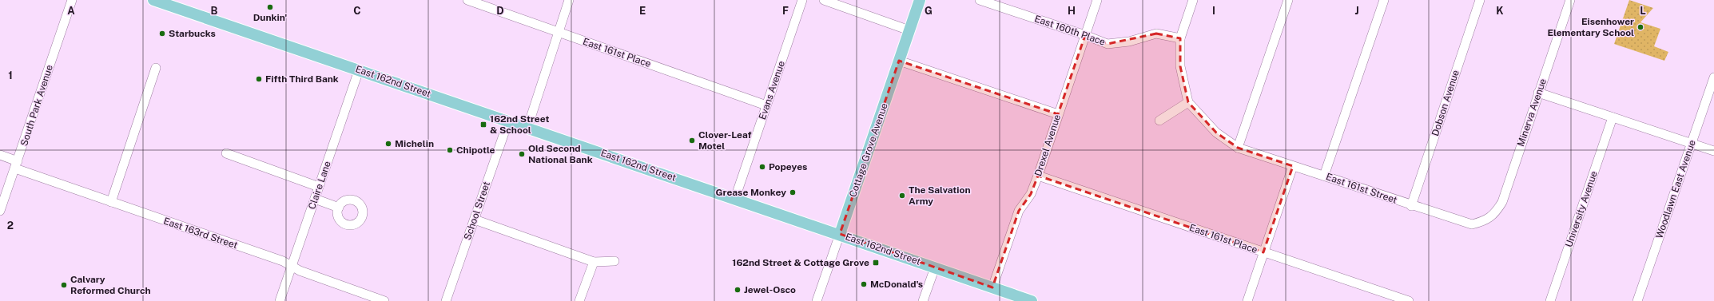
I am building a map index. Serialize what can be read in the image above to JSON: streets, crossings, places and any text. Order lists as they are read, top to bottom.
{
  "streets": {
    "main road": ["East 162nd Street", "Cottage Grove Avenue"],
    "street": [
      "East 160th Place",
      "East 161st Place",
      "Evans Avenue",
      "Dobson Avenue",
      "South Park Avenue",
      "Minerva Avenue",
      "Drexel Avenue",
      "Claire Lane",
      "East 161st Street",
      "Woodlawn East Avenue",
      "University Avenue",
      "School Street",
      "East 163rd Street"
    ]
  },
  "crossings": [
    ["East 160th Place", "Drexel Avenue"],
    ["East 161st Place", "Evans Avenue"],
    ["East 161st Place", "Drexel Avenue"],
    ["East 162nd Street", "Evans Avenue"],
    ["East 162nd Street", "Drexel Avenue"],
    ["East 162nd Street", "Cottage Grove Avenue"],
    ["East 162nd Street", "Claire Lane"],
    ["East 162nd Street", "School Street"],
    ["Dobson Avenue", "East 161st Street"],
    ["South Park Avenue", "East 163rd Street"],
    ["Minerva Avenue", "East 161st Street"],
    ["Claire Lane", "East 163rd Street"]
  ],
  "places": {
    "other": [
      "Dunkin'",
      "Eisenhower Elementary School",
      "Starbucks",
      "Fifth Third Bank",
      "Clover-Leaf Motel",
      "Michelin",
      "Chipotle",
      "Old Second National Bank",
      "Popeyes",
      "Grease Monkey",
      "The Salvation Army",
      "McDonald's",
      "Calvary Reformed Church",
      "Jewel-Osco"
    ],
    "transit": ["162nd Street & School", "162nd Street & Cottage Grove"]
  },
  "grid": {
    "columns": [
      "A",
      "B",
      "C",
      "D",
      "E",
      "F",
      "G",
      "H",
      "I",
      "J",
      "K",
      "L"
    ],
    "rows": ["1", "2"]
  }
}
